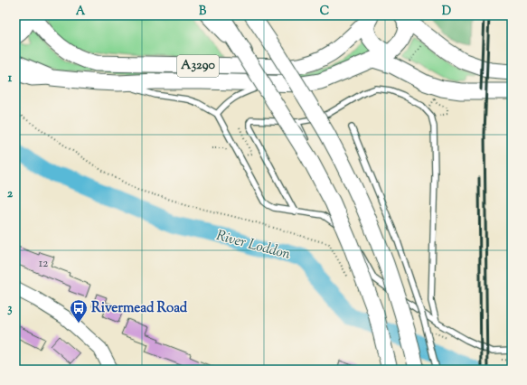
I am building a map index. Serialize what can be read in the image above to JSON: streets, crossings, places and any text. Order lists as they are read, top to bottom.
{
  "streets": {
    "main road": ["A3290"]
  },
  "water": ["River Loddon"],
  "places": {
    "bus stop": ["Rivermead Road"]
  },
  "house_numbers": ["12"],
  "grid": {
    "columns": [
      "A",
      "B",
      "C",
      "D"
    ],
    "rows": ["1", "2", "3"]
  }
}
